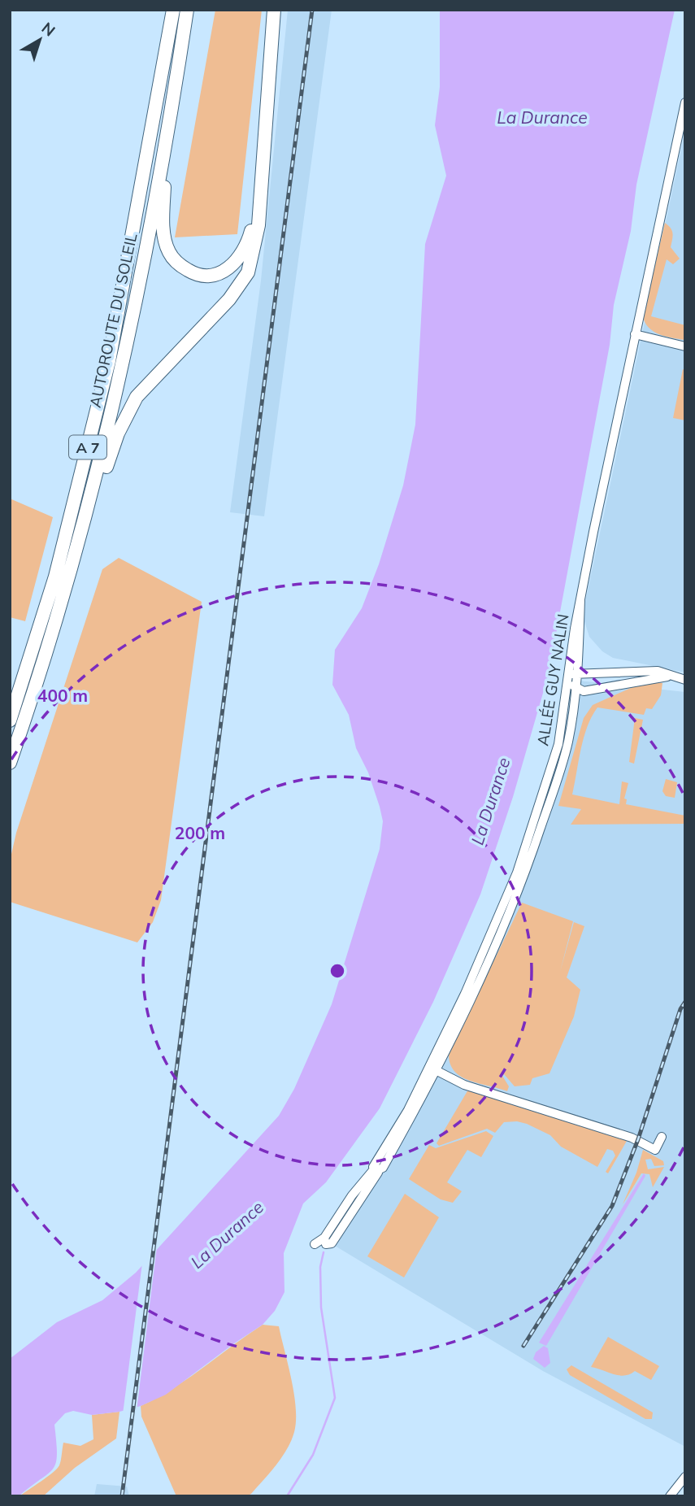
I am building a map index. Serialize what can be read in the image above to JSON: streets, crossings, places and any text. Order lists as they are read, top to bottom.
{
  "streets": {
    "highway": ["AUTOROUTE DU SOLEIL", "A 7"],
    "street": ["ALLÉE GUY NALIN"]
  },
  "water": ["La Durance"],
  "north": "top right",
  "rings": ["400 m", "200 m"]
}
